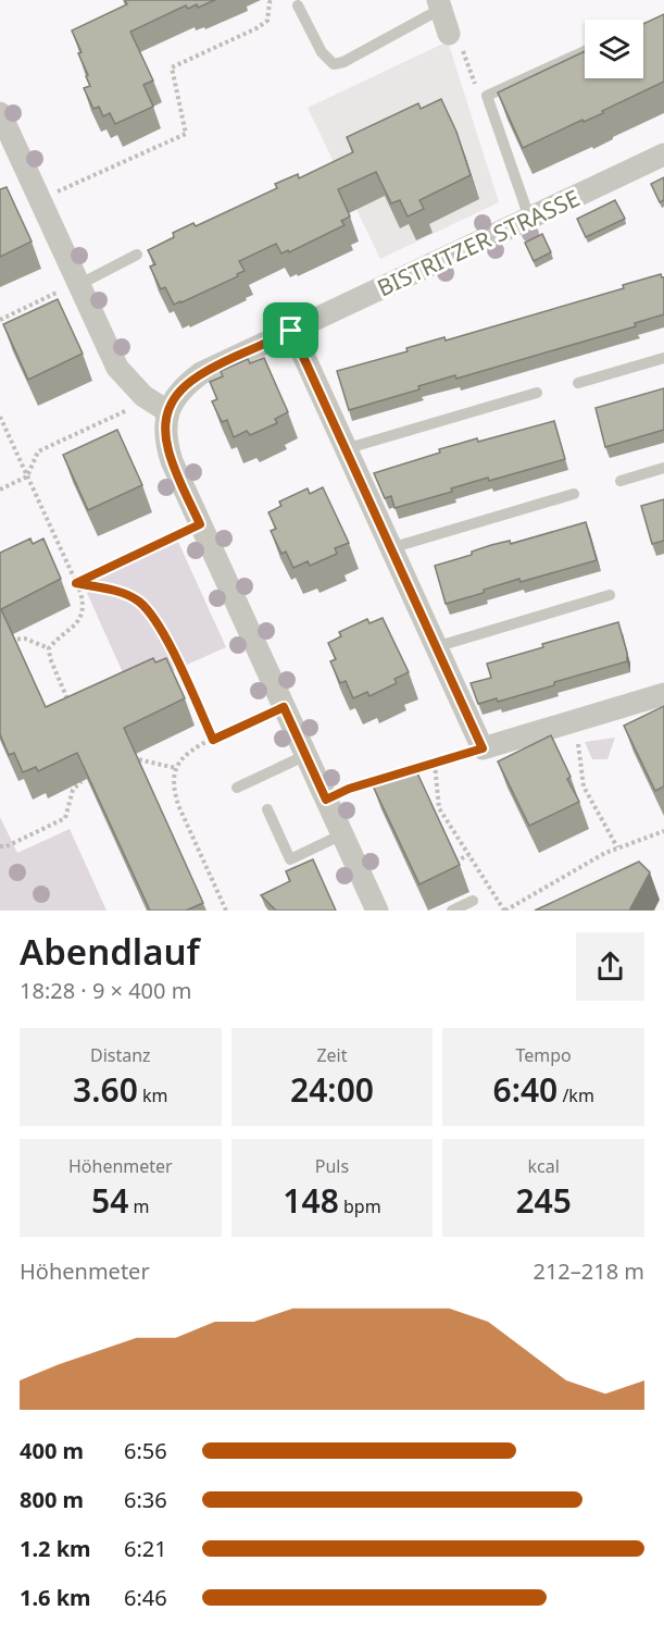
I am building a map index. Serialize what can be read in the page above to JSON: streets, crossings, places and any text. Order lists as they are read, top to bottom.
{
  "streets": {
    "street": ["BISTRITZER STRASSE"]
  },
  "page": {
    "heading": ["Abendlauf", "18:28 · 9 × 400 m"],
    "stats": [
      ["Distanz", "3.60 km"],
      ["Zeit", "24:00"],
      ["Tempo", "6:40 /km"],
      ["Höhenmeter", "54 m"],
      ["Puls", "148 bpm"],
      ["kcal", "245"]
    ],
    "chart": ["Höhenmeter", "212–218 m"],
    "list": [
      {
        "name": "400 m",
        "note": "6:56"
      },
      {
        "name": "800 m",
        "note": "6:36"
      },
      {
        "name": "1.2 km",
        "note": "6:21"
      },
      {
        "name": "1.6 km",
        "note": "6:46"
      }
    ]
  }
}
